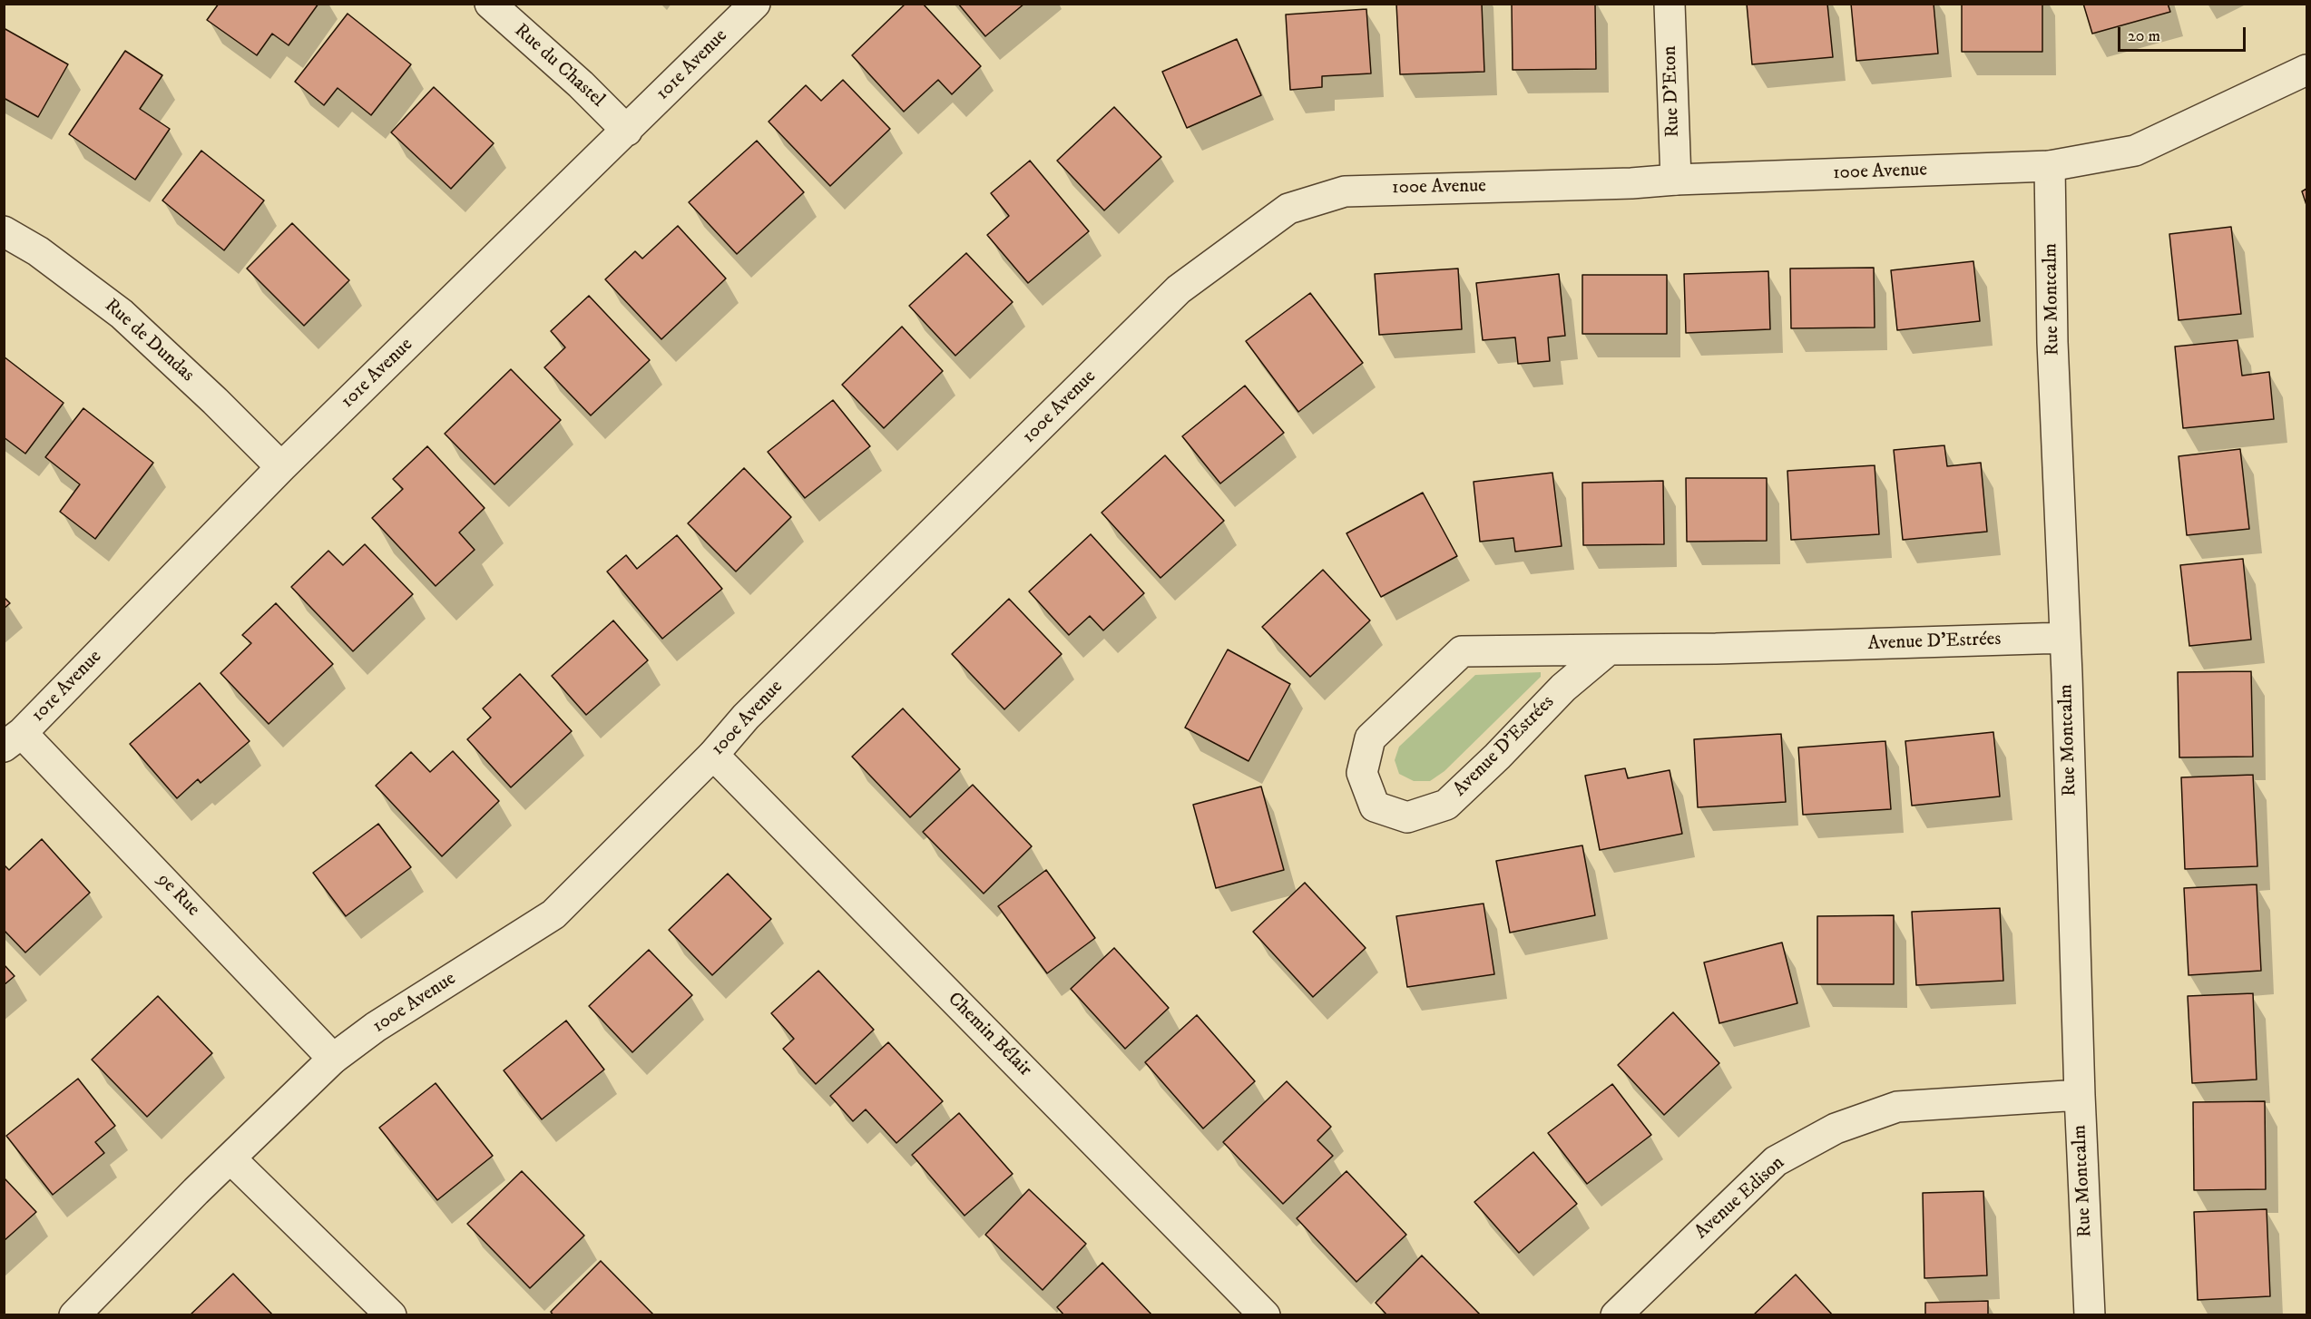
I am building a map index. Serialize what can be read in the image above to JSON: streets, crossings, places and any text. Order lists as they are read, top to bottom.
{
  "streets": {
    "street": [
      "101e Avenue",
      "Rue du Chastel",
      "Rue D'Eton",
      "100e Avenue",
      "Rue Montcalm",
      "Rue de Dundas",
      "Avenue D'Estrées",
      "9e Rue",
      "Chemin Bélair",
      "Avenue Edison"
    ]
  },
  "crossings": [
    ["101e Avenue", "Rue du Chastel"],
    ["101e Avenue", "Rue de Dundas"],
    ["101e Avenue", "9e Rue"],
    ["Rue D'Eton", "100e Avenue"],
    ["100e Avenue", "Rue Montcalm"],
    ["100e Avenue", "9e Rue"],
    ["100e Avenue", "Chemin Bélair"],
    ["Rue Montcalm", "Avenue D'Estrées"],
    ["Rue Montcalm", "Avenue Edison"]
  ],
  "scale_bar": "20 m"
}
